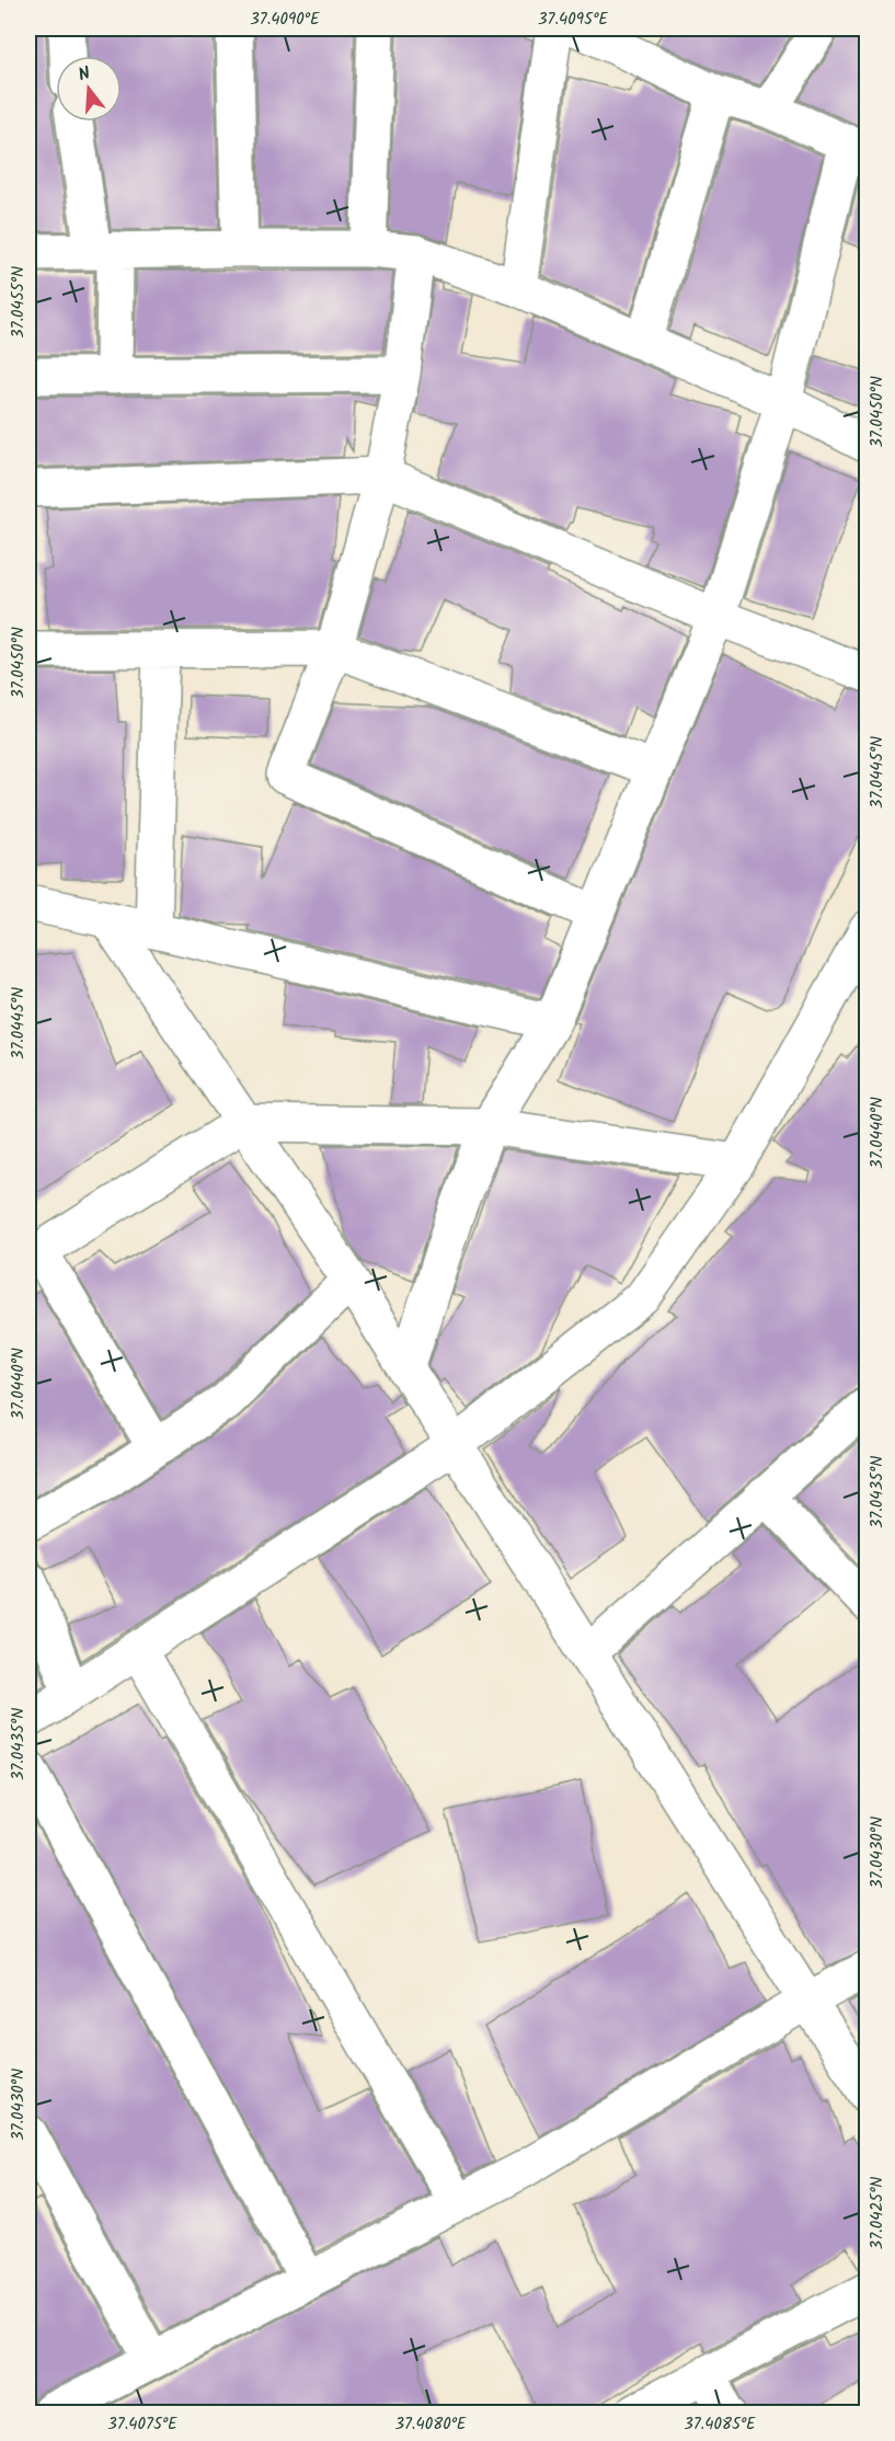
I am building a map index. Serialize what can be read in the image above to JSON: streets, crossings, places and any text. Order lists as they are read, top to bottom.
{
  "north": "top",
  "coordinates": [
    "37.4090°E",
    "37.4095°E",
    "37.0455°N",
    "37.0450°N",
    "37.0445°N",
    "37.0440°N",
    "37.0435°N",
    "37.0430°N",
    "37.0425°N",
    "37.4075°E",
    "37.4080°E",
    "37.4085°E"
  ]
}
